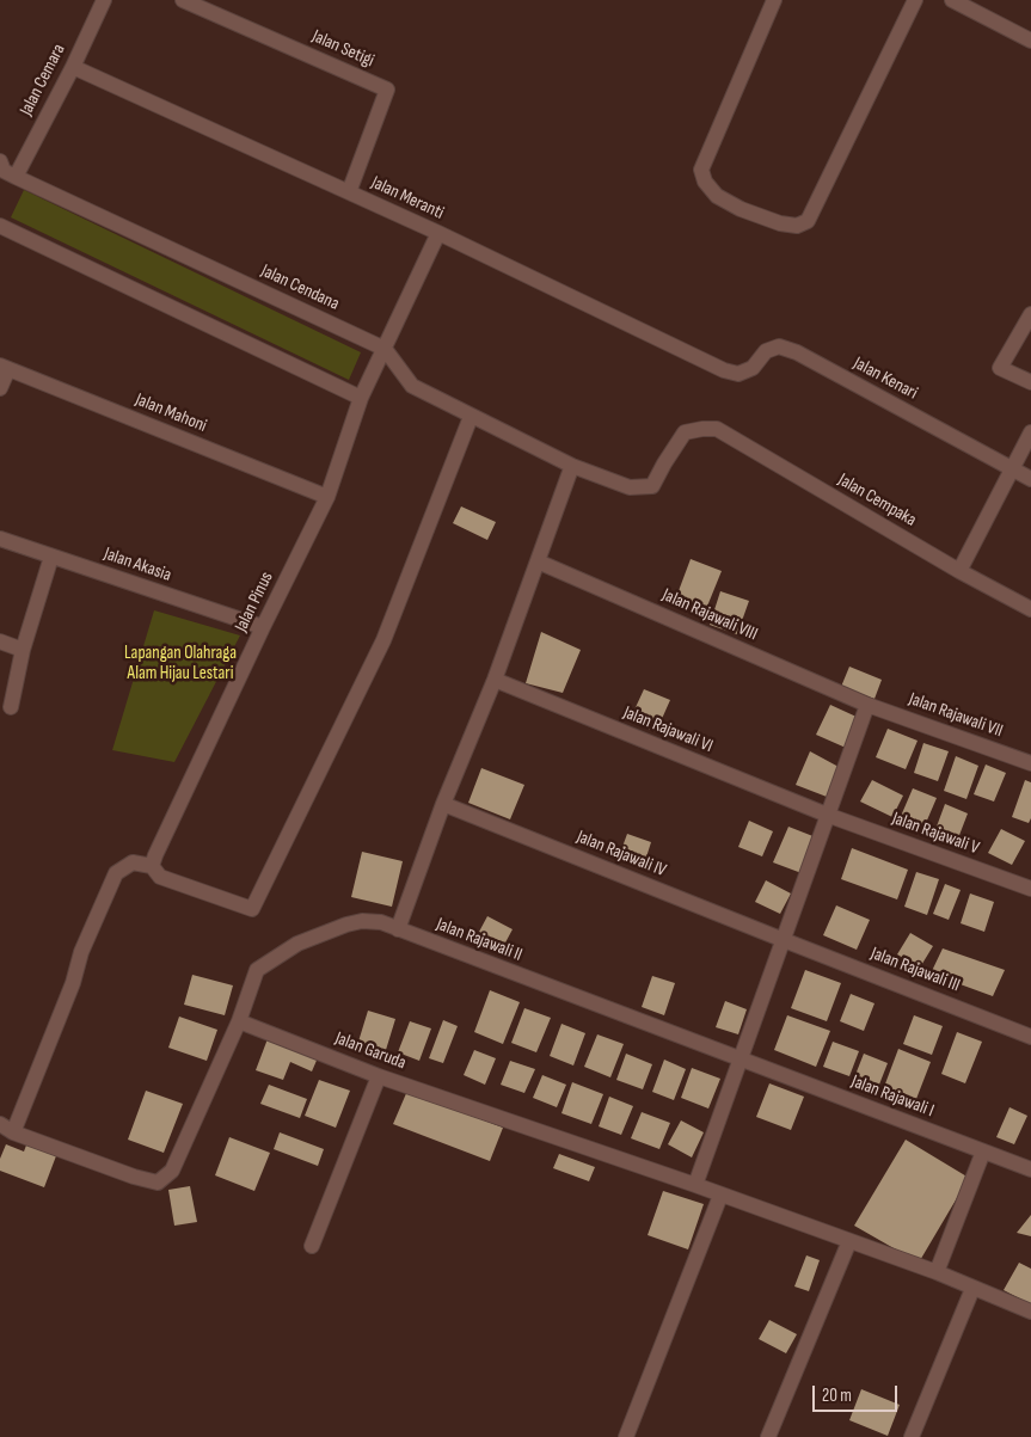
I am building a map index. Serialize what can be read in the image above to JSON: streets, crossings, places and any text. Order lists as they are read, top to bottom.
{
  "streets": {
    "street": [
      "Jalan Setigi",
      "Jalan Cemara",
      "Jalan Meranti",
      "Jalan Cendana",
      "Jalan Kenari",
      "Jalan Mahoni",
      "Jalan Cempaka",
      "Jalan Akasia",
      "Jalan Pinus",
      "Jalan Rajawali VIII",
      "Jalan Rajawali VII",
      "Jalan Rajawali VI",
      "Jalan Rajawali V",
      "Jalan Rajawali IV",
      "Jalan Rajawali II",
      "Jalan Rajawali III",
      "Jalan Garuda",
      "Jalan Rajawali I"
    ]
  },
  "crossings": [
    ["Jalan Setigi", "Jalan Meranti"],
    ["Jalan Cemara", "Jalan Meranti"],
    ["Jalan Cemara", "Jalan Cendana"],
    ["Jalan Meranti", "Jalan Kenari"],
    ["Jalan Meranti", "Jalan Pinus"],
    ["Jalan Cendana", "Jalan Cempaka"],
    ["Jalan Cendana", "Jalan Pinus"],
    ["Jalan Mahoni", "Jalan Pinus"],
    ["Jalan Akasia", "Jalan Pinus"],
    ["Jalan Rajawali VIII", "Jalan Rajawali VII"],
    ["Jalan Rajawali VI", "Jalan Rajawali V"],
    ["Jalan Rajawali IV", "Jalan Rajawali III"],
    ["Jalan Rajawali II", "Jalan Garuda"],
    ["Jalan Rajawali II", "Jalan Rajawali I"]
  ],
  "parks": ["Lapangan Olahraga Alam Hijau Lestari"],
  "scale_bar": "20 m"
}
